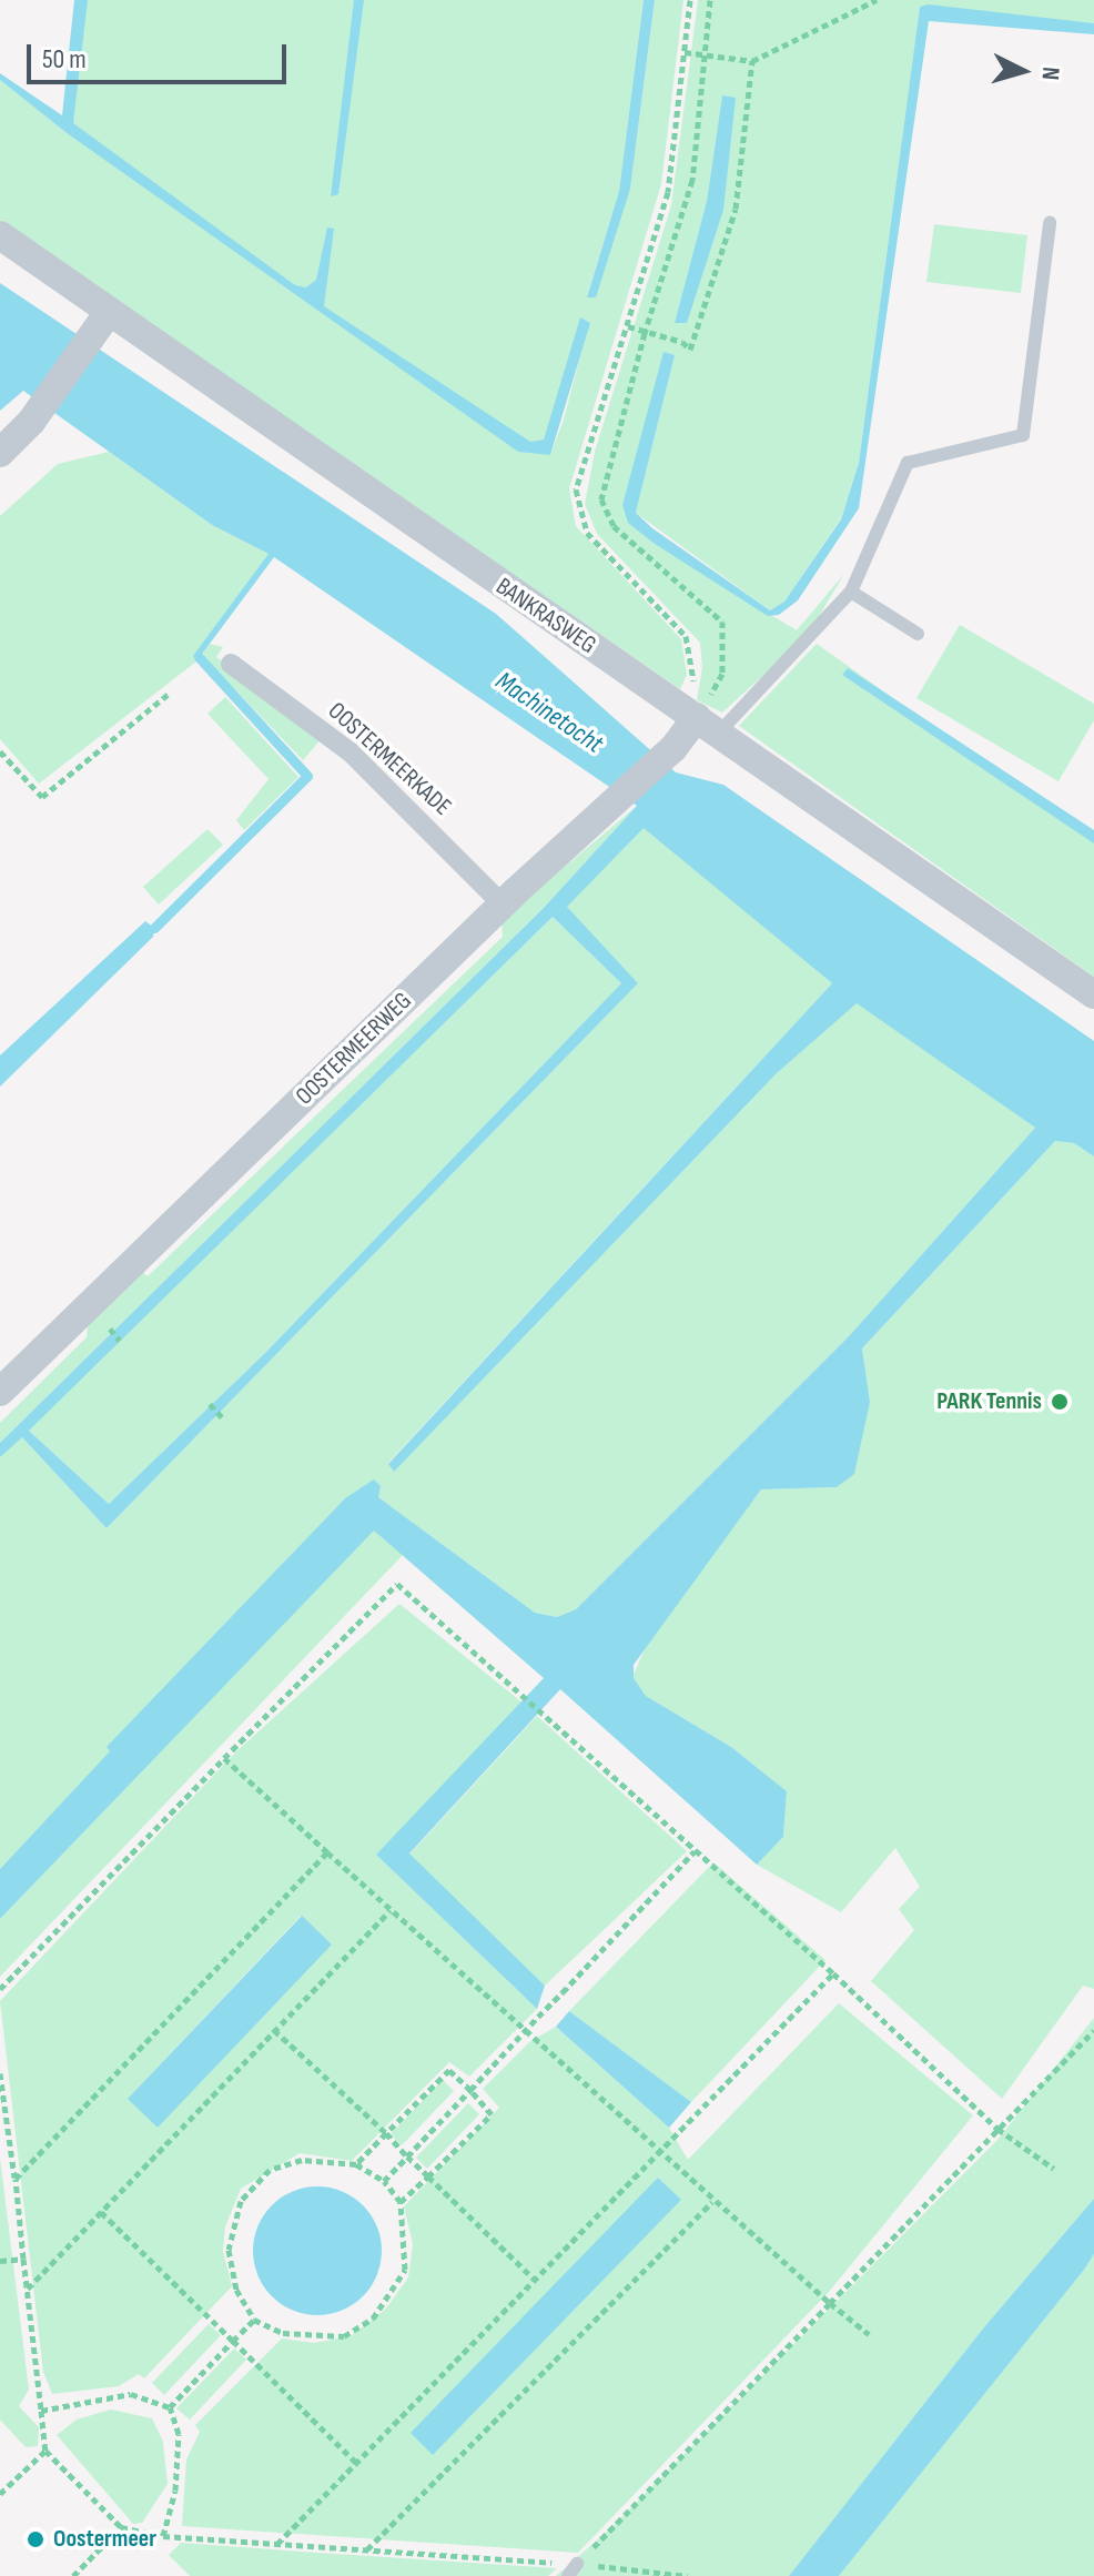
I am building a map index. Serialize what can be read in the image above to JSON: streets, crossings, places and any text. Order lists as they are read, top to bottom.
{
  "streets": {
    "street": ["BANKRASWEG", "OOSTERMEERKADE", "OOSTERMEERWEG"]
  },
  "crossings": [
    ["BANKRASWEG", "OOSTERMEERWEG"],
    ["OOSTERMEERKADE", "OOSTERMEERWEG"]
  ],
  "water": ["Machinetocht"],
  "places": ["PARK Tennis", "Oostermeer"],
  "scale_bar": "50 m",
  "north": "right"
}
